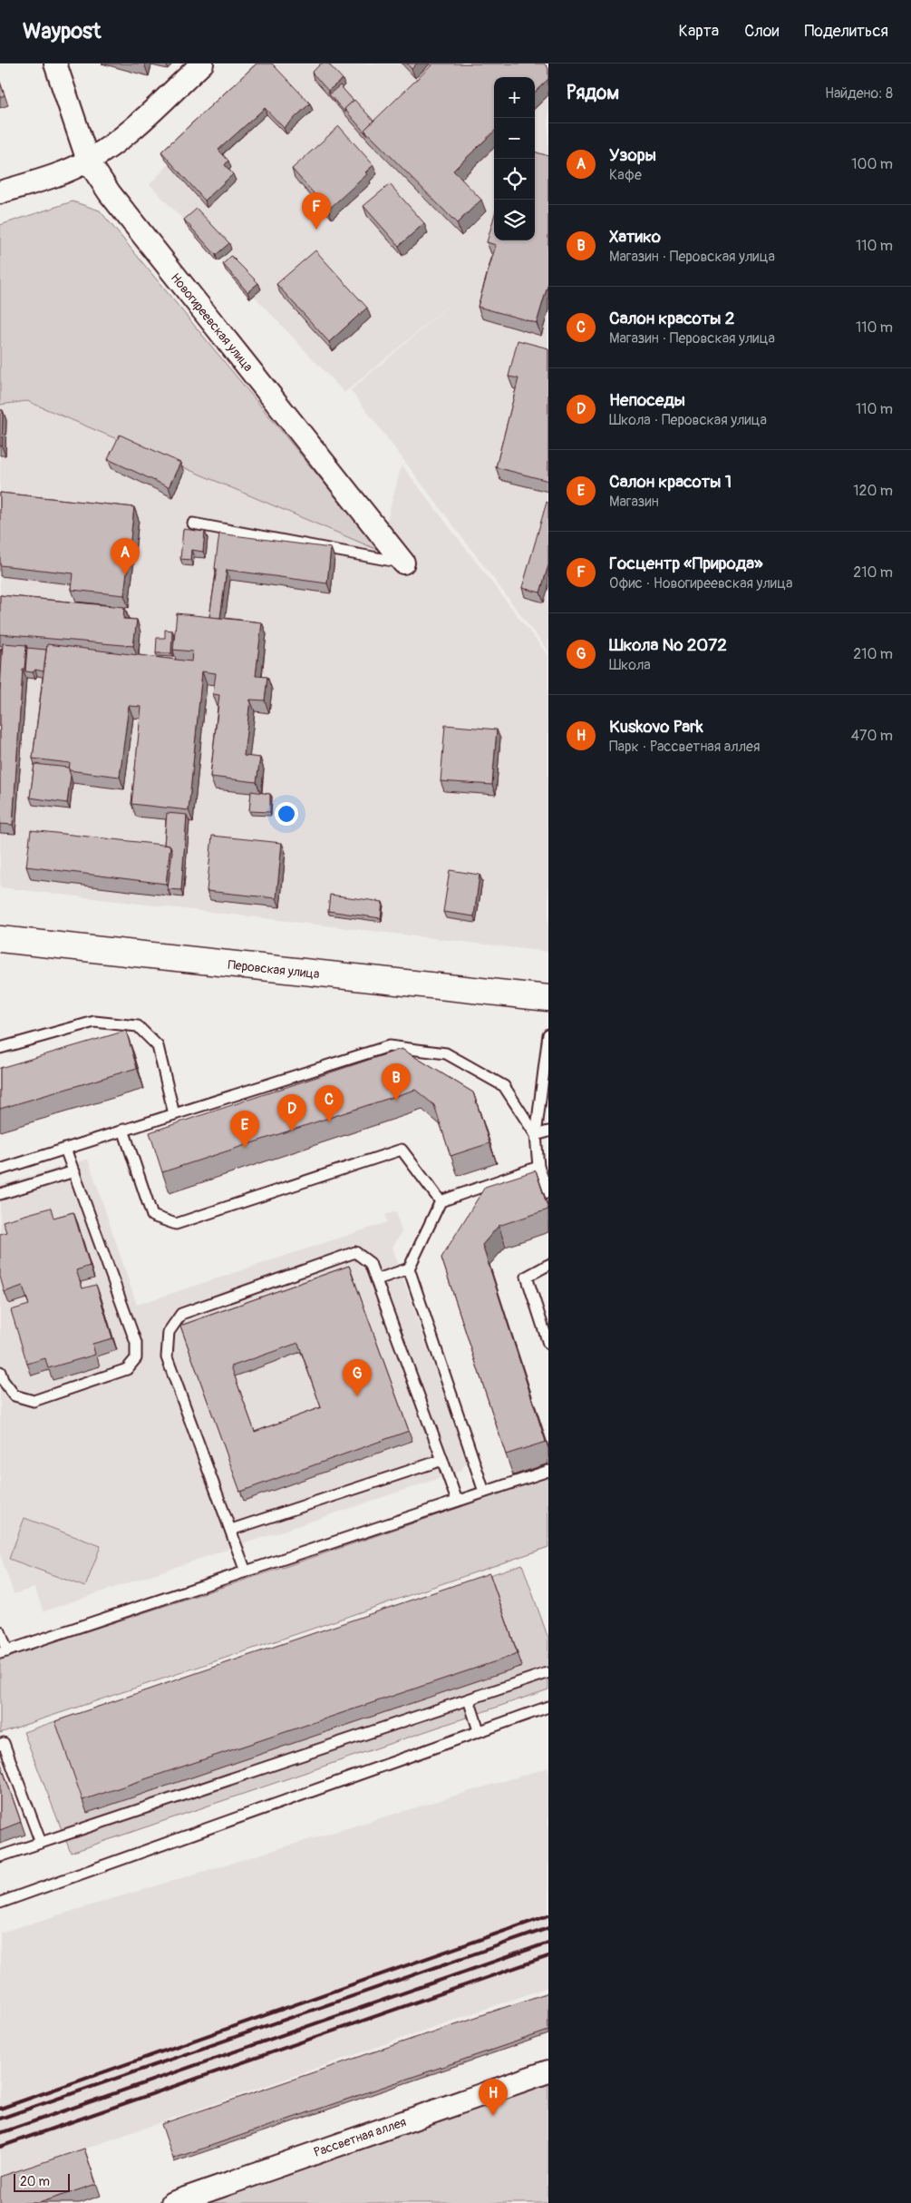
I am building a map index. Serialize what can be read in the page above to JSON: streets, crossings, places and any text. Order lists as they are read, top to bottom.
{
  "streets": {
    "main road": ["Перовская улица"],
    "street": ["Новогиреевская улица", "Рассветная аллея"]
  },
  "scale_bar": "20 m",
  "page": {
    "header": "Waypost",
    "nav": ["Карта", "Слои", "Поделиться"],
    "heading": ["Рядом", "Найдено: 8"],
    "map_buttons": ["+", "−"],
    "list": [
      {
        "mark": "A",
        "name": "Узоры",
        "note": "Кафе",
        "value": "100 m"
      },
      {
        "mark": "B",
        "name": "Хатико",
        "note": "Магазин · Перовская улица",
        "value": "110 m"
      },
      {
        "mark": "C",
        "name": "Салон красоты 2",
        "note": "Магазин · Перовская улица",
        "value": "110 m"
      },
      {
        "mark": "D",
        "name": "Непоседы",
        "note": "Школа · Перовская улица",
        "value": "110 m"
      },
      {
        "mark": "E",
        "name": "Салон красоты 1",
        "note": "Магазин",
        "value": "120 m"
      },
      {
        "mark": "F",
        "name": "Госцентр «Природа»",
        "note": "Офис · Новогиреевская улица",
        "value": "210 m"
      },
      {
        "mark": "G",
        "name": "Школа № 2072",
        "note": "Школа",
        "value": "210 m"
      },
      {
        "mark": "H",
        "name": "Kuskovo Park",
        "note": "Парк · Рассветная аллея",
        "value": "470 m"
      }
    ],
    "pins": [
      "F",
      "A",
      "B",
      "C",
      "D",
      "E",
      "G",
      "H"
    ],
    "scale": "20 m"
  }
}
